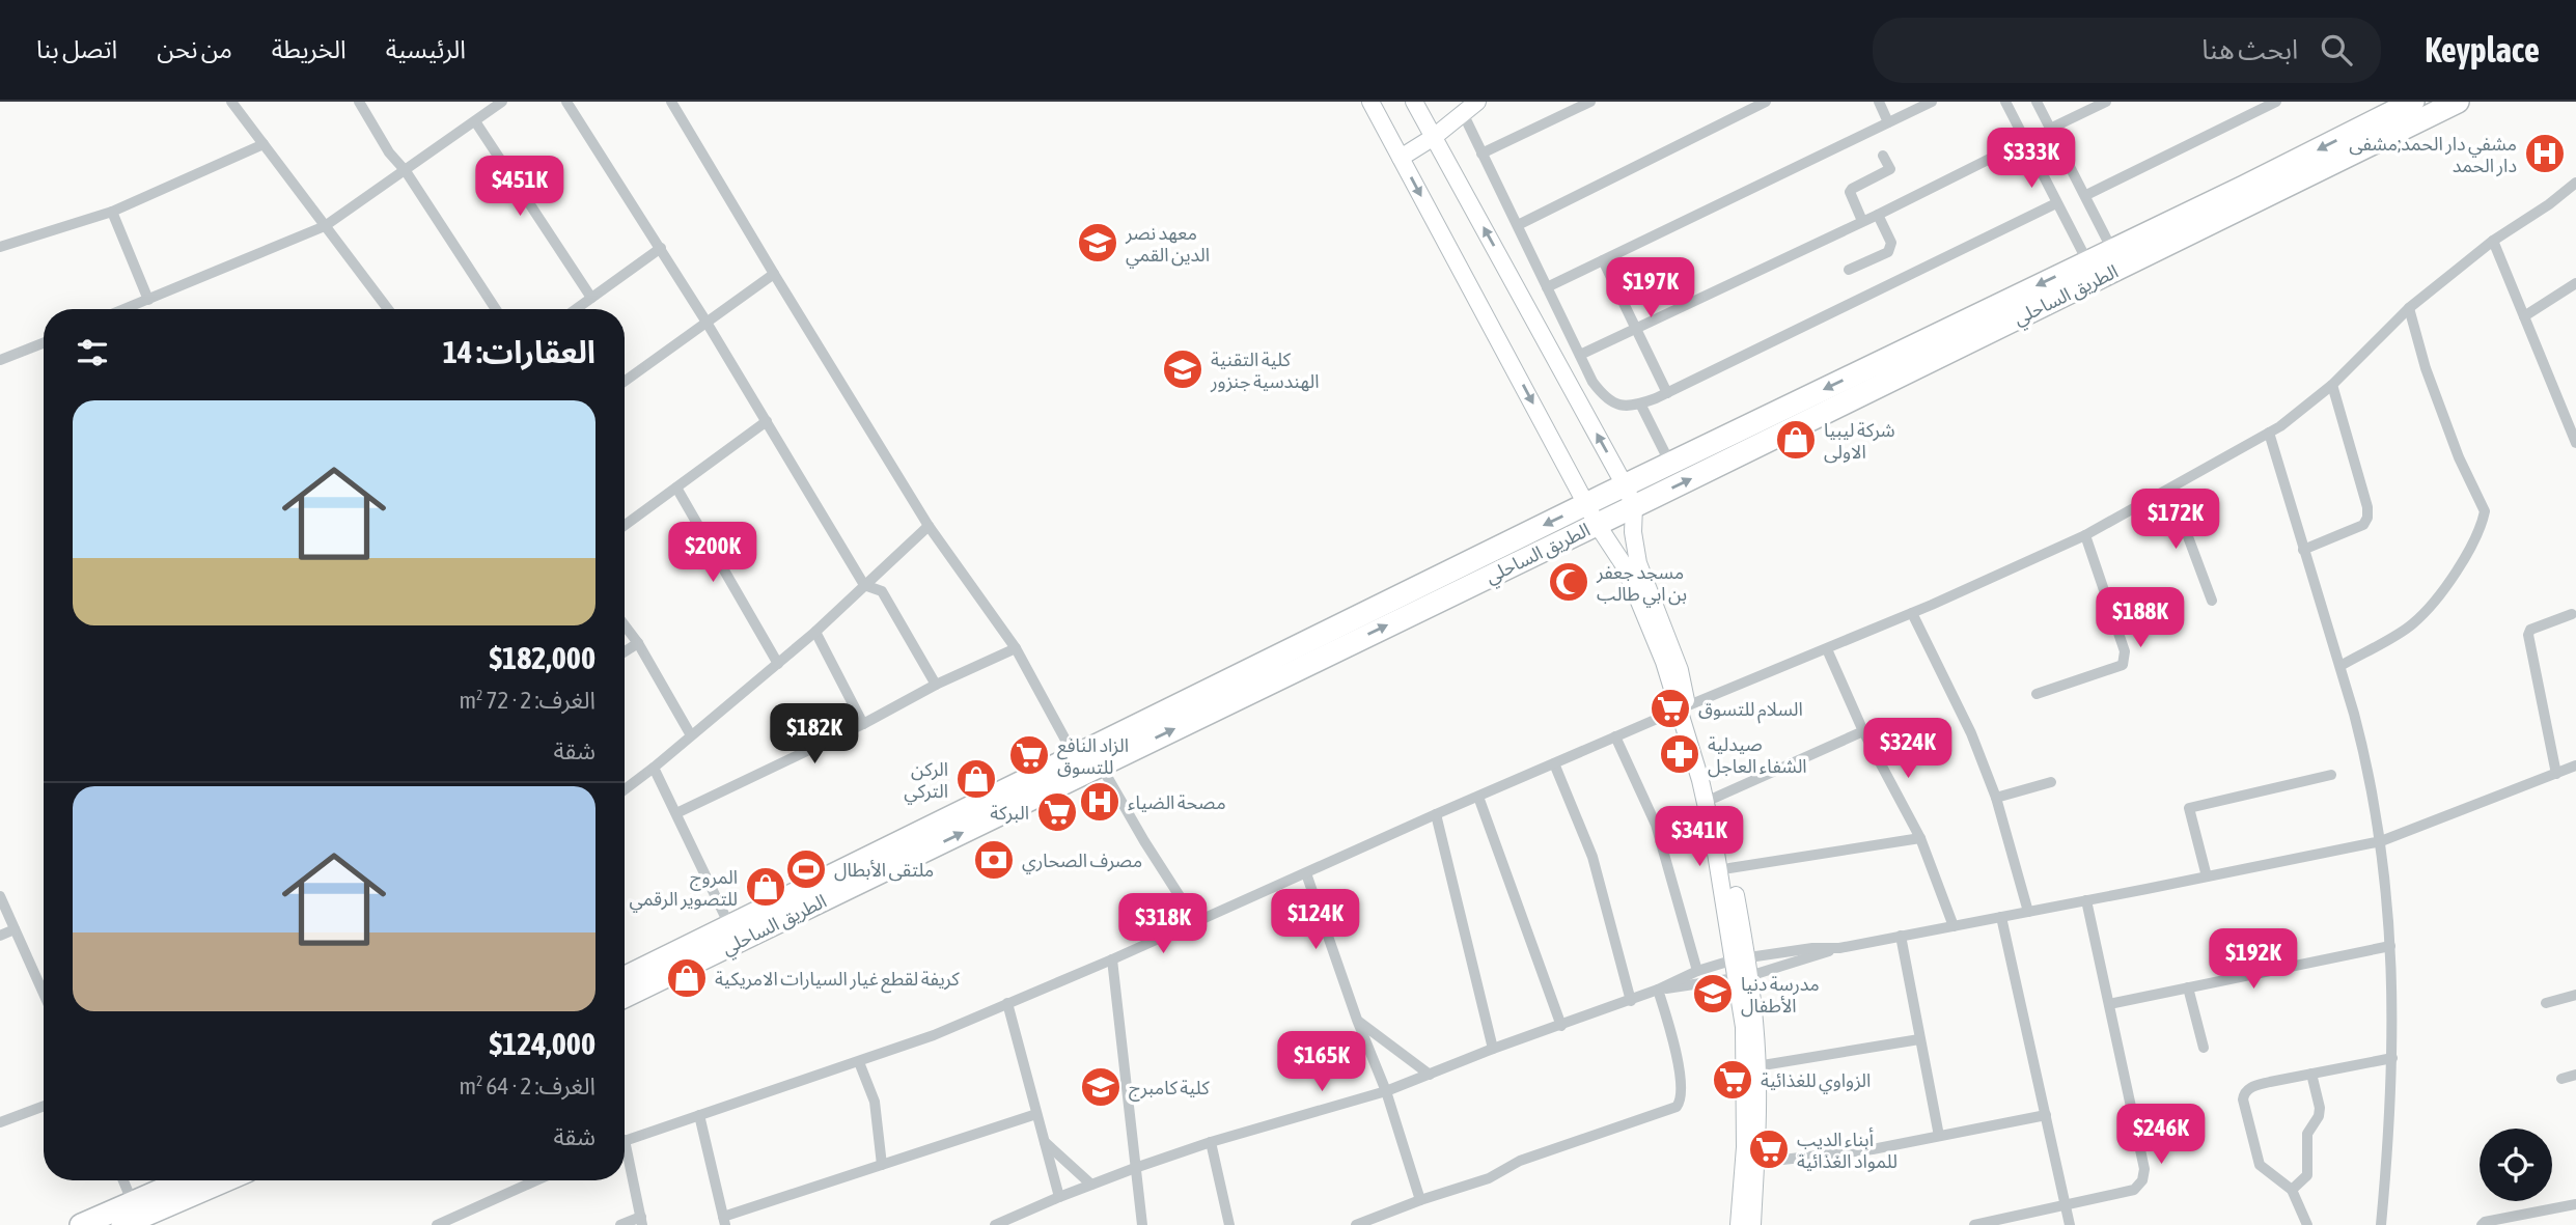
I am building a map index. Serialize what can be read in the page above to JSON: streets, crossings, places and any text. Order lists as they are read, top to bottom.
{
  "streets": {
    "highway": ["الطريق الساحلي"]
  },
  "places": {
    "hospital": ["مشفي دار الحمد;مشفى دار الحمد", "مصحة الضياء"],
    "school or university": [
      "معهد نصر الدين القمي",
      "كلية التقنية الهندسية جنزور",
      "مدرسة دنيا الأطفال",
      "كلية كامبرج"
    ],
    "shop": [
      "شركة ليبيا الاولى",
      "الركن التركي",
      "المروج للتصوير الرقمي",
      "كريفة لقطع غيار السيارات الامريكية"
    ],
    "mosque": ["مسجد جعفر بن ابي طالب"],
    "supermarket": [
      "السلام للتسوق",
      "الزاد النافع للتسوق",
      "البركة",
      "الزواوي للغذائية",
      "أبناء الديب للمواد الغذائية"
    ],
    "pharmacy": ["صيدلية الشفاء العاجل"],
    "bank": ["مصرف الصحاري"],
    "sports": ["ملتقى الأبطال"]
  },
  "page": {
    "header": "Keyplace",
    "search": "ابحث هنا",
    "nav": [
      "الرئيسية",
      "الخريطة",
      "من نحن",
      "اتصل بنا"
    ],
    "price": [
      "$333K",
      "$451K",
      "$197K",
      "$172K",
      "$200K",
      "$188K",
      "$182K",
      "$324K",
      "$341K",
      "$124K",
      "$318K",
      "$192K",
      "$165K",
      "$246K"
    ],
    "heading": "العقارات: 14",
    "list": [
      {
        "name": "$182,000",
        "note": "الغرف: 2 · 72 m² · شقة"
      },
      {
        "name": "$124,000",
        "note": "الغرف: 2 · 64 m² · شقة"
      }
    ]
  }
}
